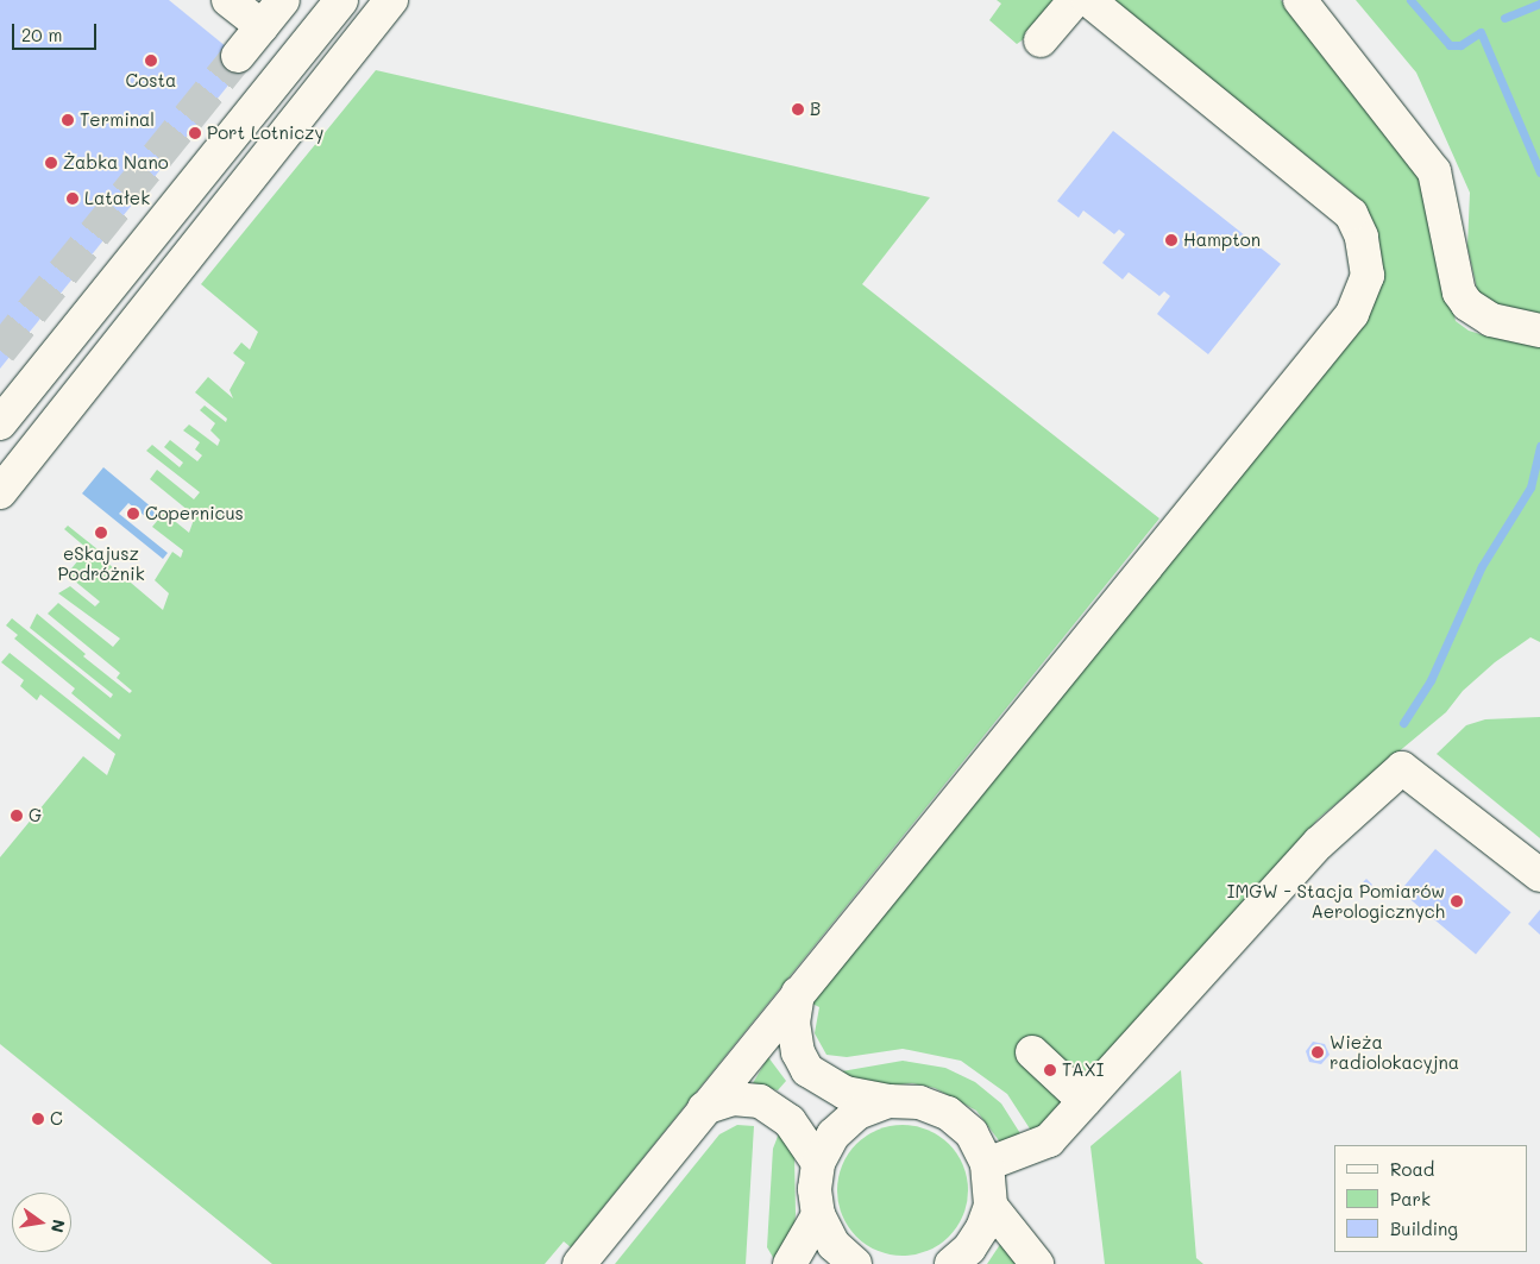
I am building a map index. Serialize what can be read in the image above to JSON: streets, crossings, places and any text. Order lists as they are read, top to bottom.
{
  "places": [
    "Costa",
    "B",
    "Terminal",
    "Port Lotniczy",
    "Żabka Nano",
    "Latałek",
    "Hampton",
    "Copernicus",
    "eSkajusz Podróżnik",
    "G",
    "IMGW - Stacja Pomiarów Aerologicznych",
    "Wieża radiolokacyjna",
    "TAXI",
    "C"
  ],
  "legend": ["Road", "Park", "Building"],
  "scale_bar": "20 m",
  "north": "right"
}
